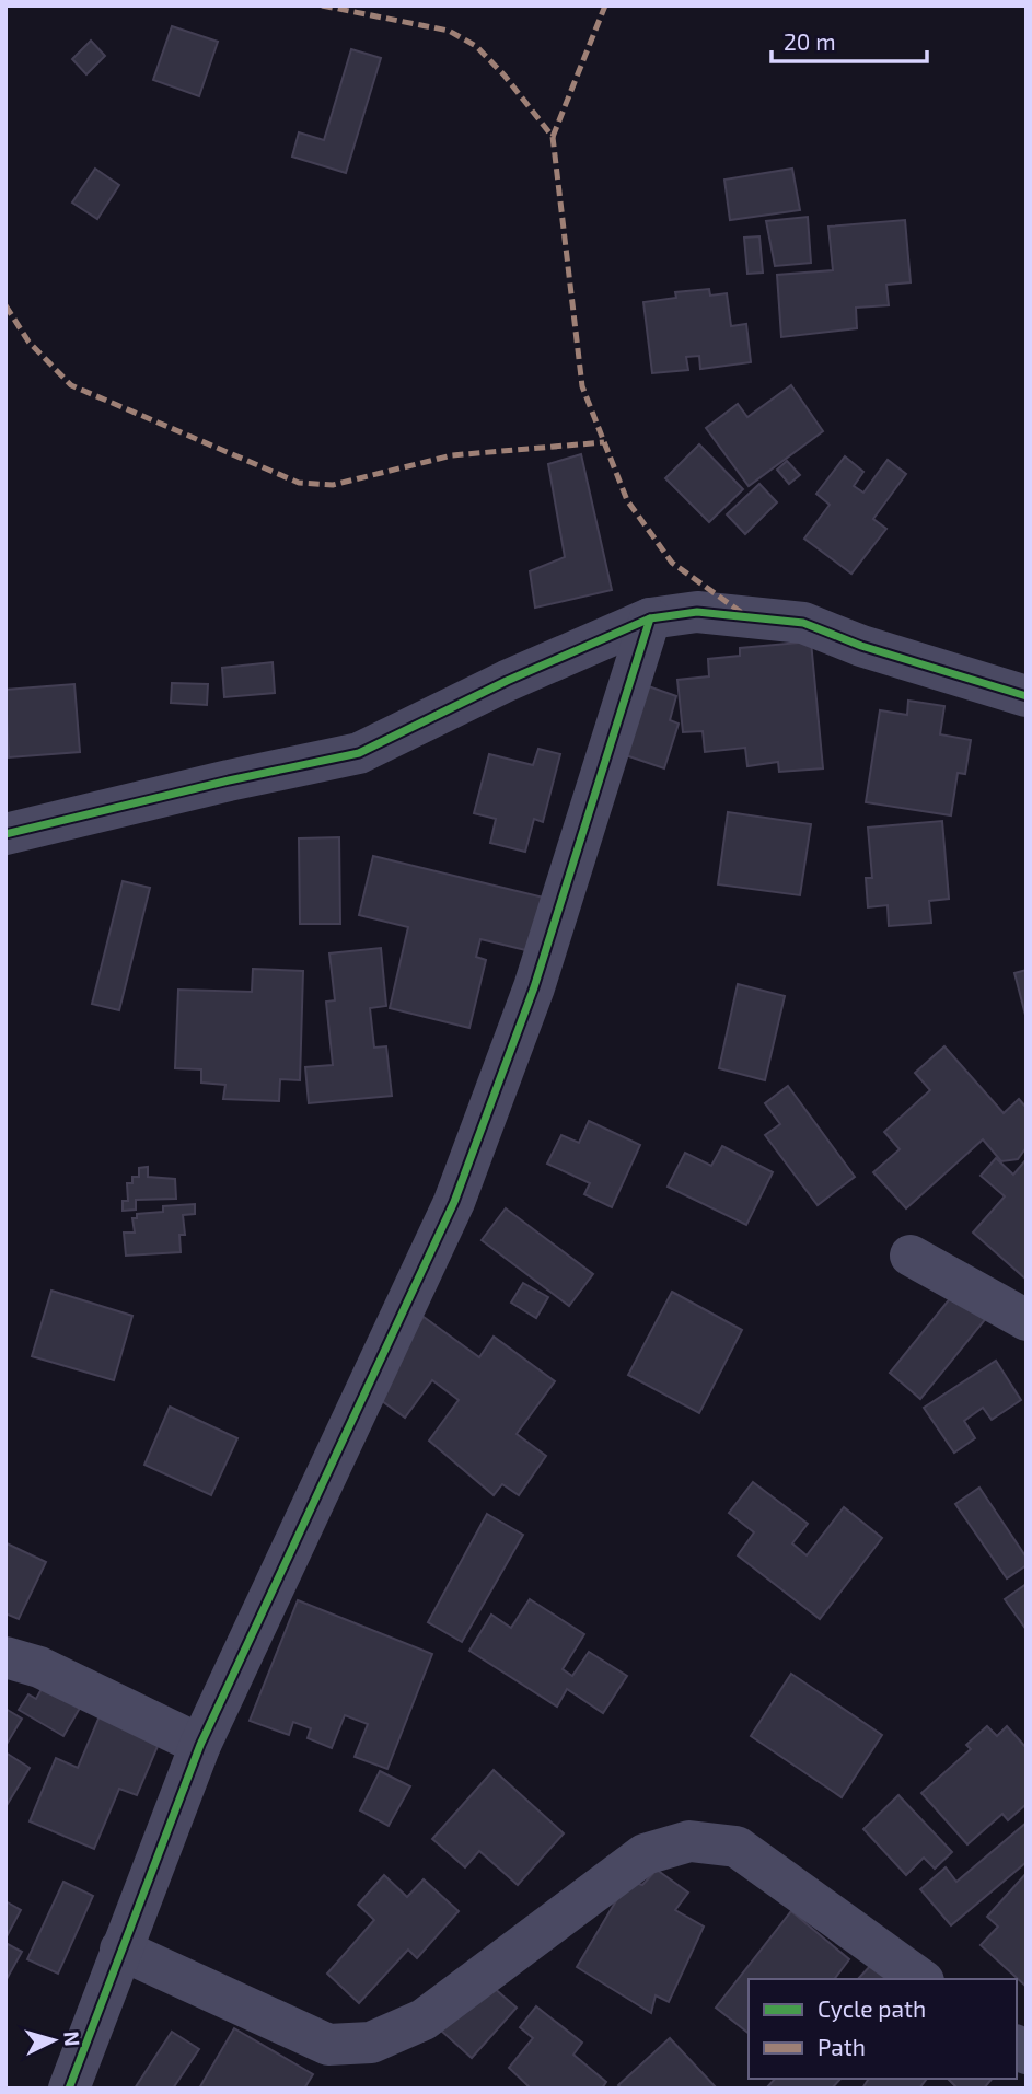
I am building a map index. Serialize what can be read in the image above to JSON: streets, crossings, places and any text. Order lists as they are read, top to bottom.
{
  "legend": ["Cycle path", "Path"],
  "scale_bar": "20 m",
  "north": "right"
}
